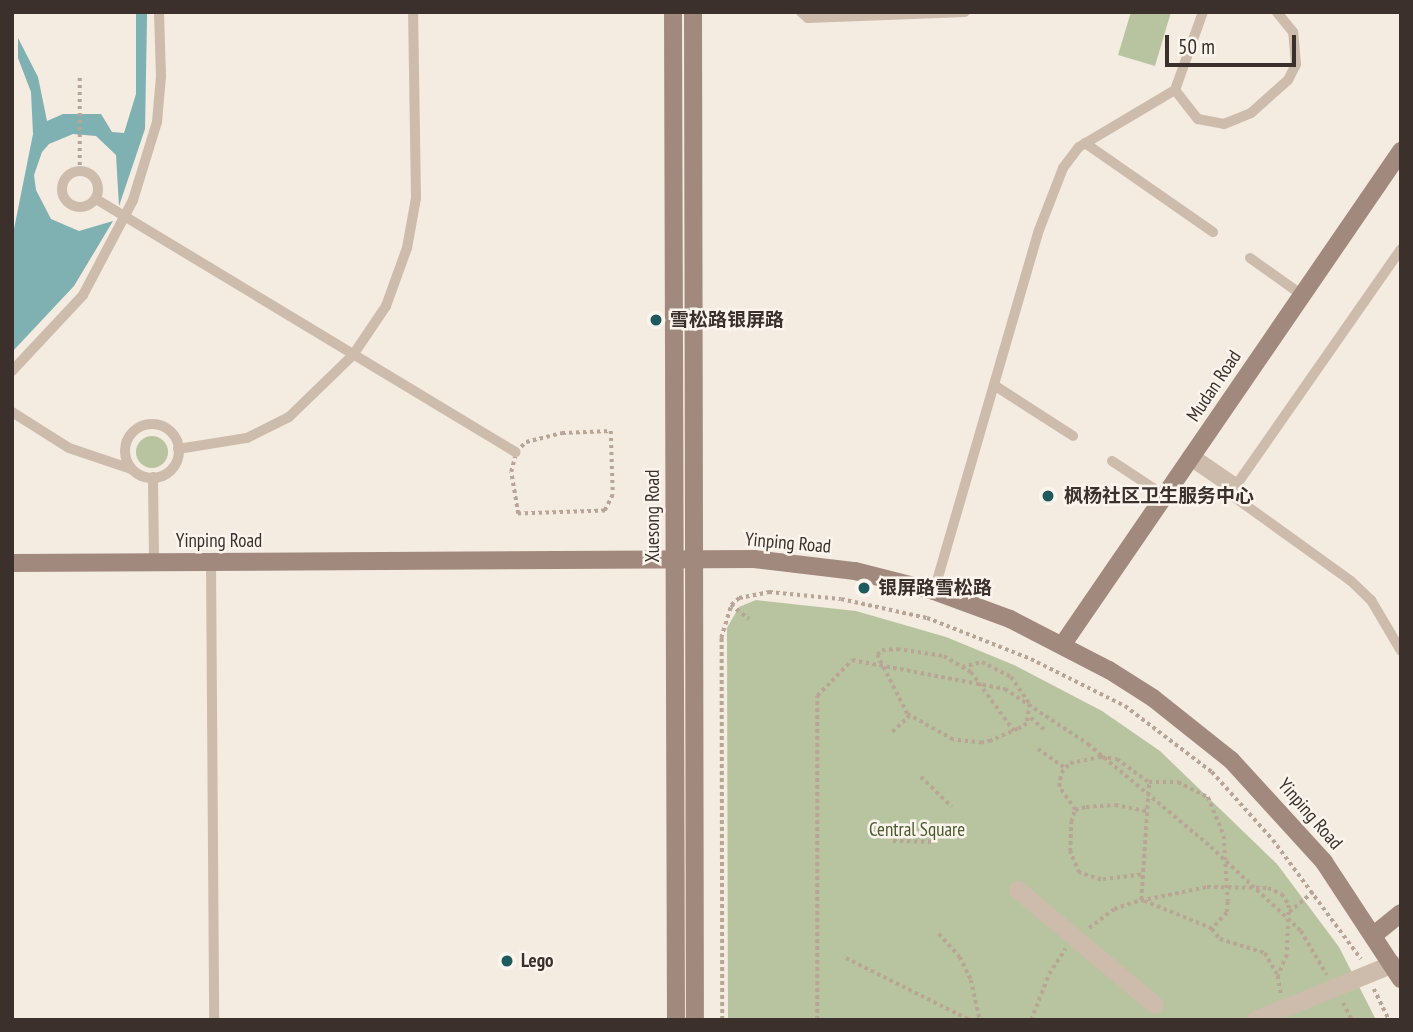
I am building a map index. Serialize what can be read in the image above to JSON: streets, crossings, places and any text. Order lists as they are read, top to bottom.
{
  "streets": {
    "street": ["Mudan Road", "Xuesong Road", "Yinping Road"]
  },
  "crossings": [
    ["Mudan Road", "Yinping Road"],
    ["Xuesong Road", "Yinping Road"]
  ],
  "parks": ["Central Square"],
  "places": [
    "雪松路银屏路",
    "枫杨社区卫生服务中心",
    "银屏路雪松路",
    "Lego"
  ],
  "scale_bar": "50 m"
}
